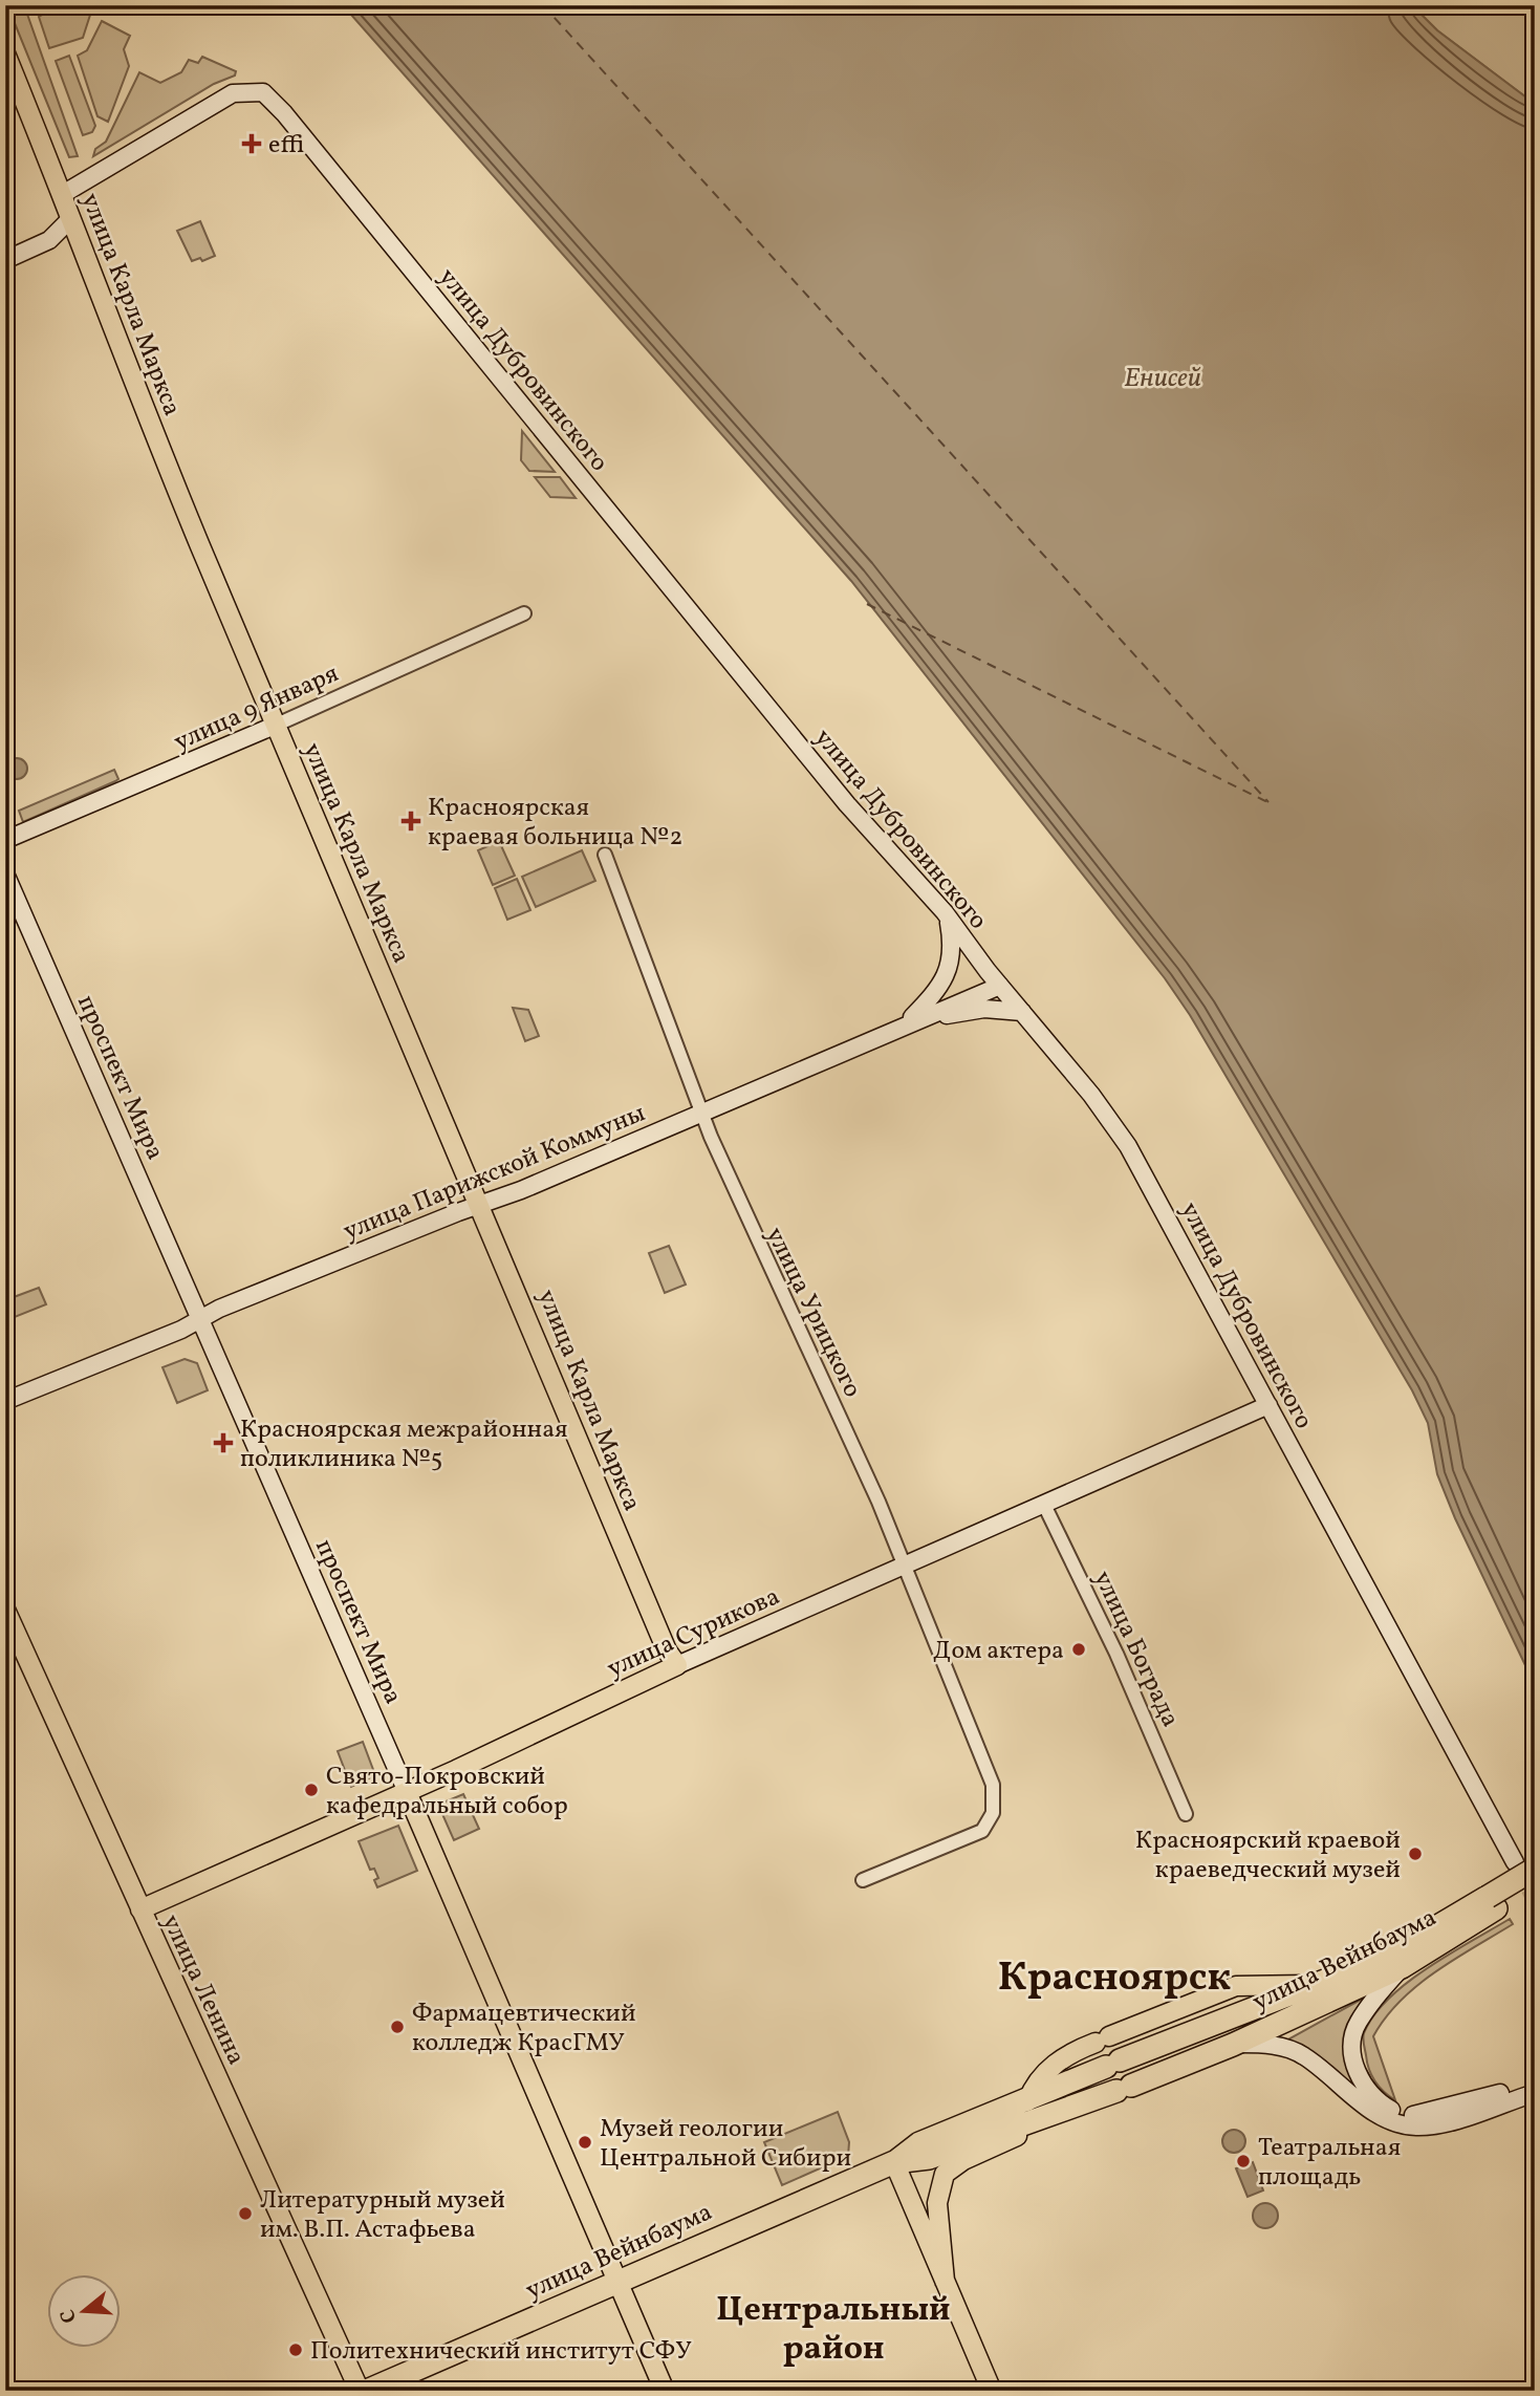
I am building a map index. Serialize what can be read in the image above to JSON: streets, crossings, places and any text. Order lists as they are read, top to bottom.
{
  "streets": {
    "highway": ["улица Вейнбаума"],
    "main road": [
      "улица Карла Маркса",
      "улица Дубровинского",
      "улица 9 Января",
      "проспект Мира",
      "улица Парижской Коммуны",
      "улица Сурикова",
      "улица Ленина"
    ],
    "street": ["улица Урицкого", "улица Бограда"]
  },
  "crossings": [
    ["улица Карла Маркса", "улица Дубровинского"],
    ["улица Карла Маркса", "улица 9 Января"],
    ["улица Карла Маркса", "улица Парижской Коммуны"],
    ["улица Карла Маркса", "улица Сурикова"],
    ["улица Дубровинского", "улица Парижской Коммуны"],
    ["улица Дубровинского", "улица Сурикова"],
    ["проспект Мира", "улица Парижской Коммуны"],
    ["проспект Мира", "улица Сурикова"],
    ["проспект Мира", "улица Вейнбаума"],
    ["улица Парижской Коммуны", "улица Урицкого"],
    ["улица Урицкого", "улица Сурикова"],
    ["улица Сурикова", "улица Бограда"],
    ["улица Сурикова", "улица Ленина"]
  ],
  "districts": ["Красноярск", "Центральный район"],
  "water": ["Енисей"],
  "places": {
    "health": ["effi", "Красноярская краевая больница №2", "Красноярская межрайонная поликлиника №5"],
    "other": [
      "Дом актера",
      "Свято-Покровский кафедральный собор",
      "Красноярский краевой краеведческий музей",
      "Фармацевтический колледж КрасГМУ",
      "Музей геологии Центральной Сибири",
      "Театральная площадь",
      "Литературный музей им. В.П. Астафьева",
      "Политехнический институт СФУ"
    ]
  },
  "north": "left"
}
